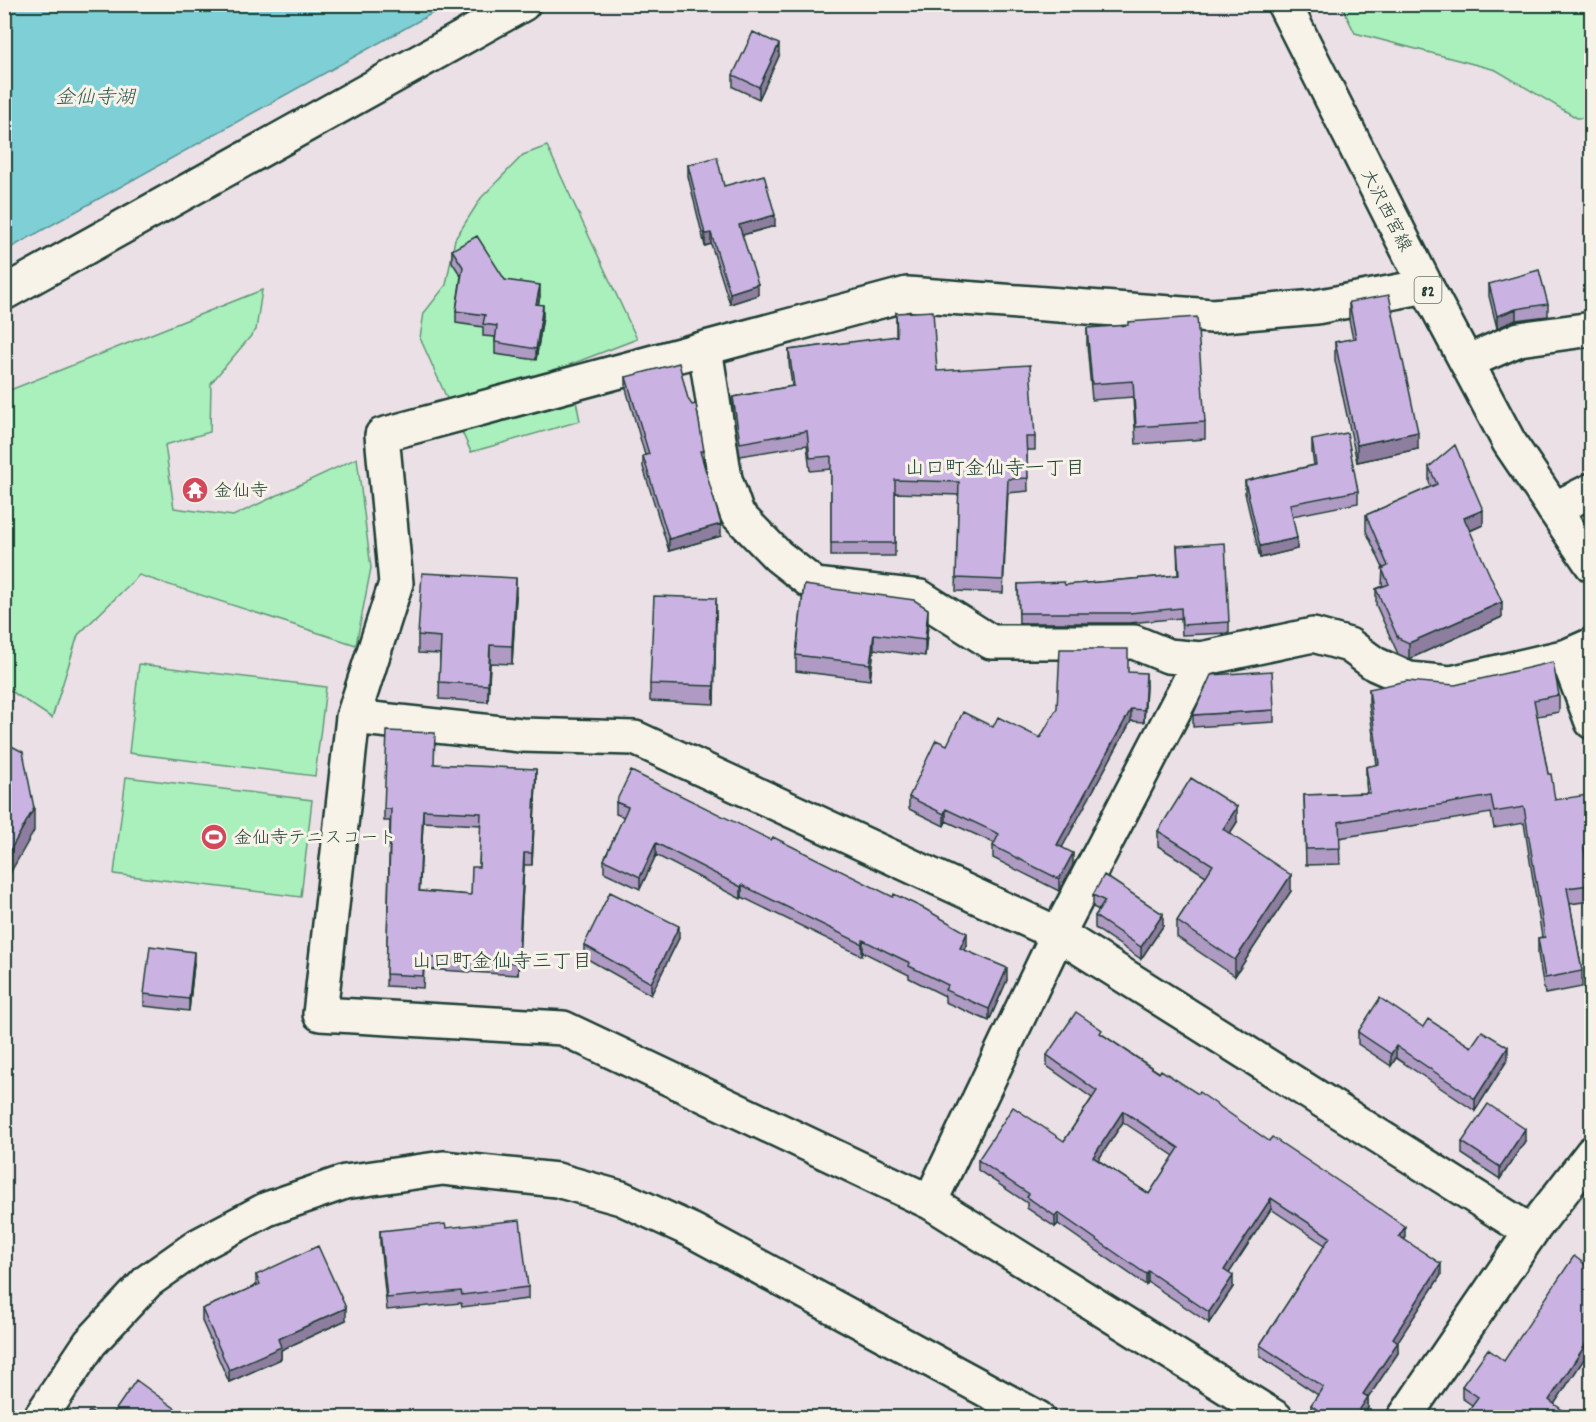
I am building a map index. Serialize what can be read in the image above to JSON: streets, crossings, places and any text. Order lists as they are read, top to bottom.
{
  "streets": {
    "street": ["大沢西宮線", "82"]
  },
  "districts": ["山口町金仙寺一丁目", "山口町金仙寺三丁目"],
  "water": ["金仙寺湖"],
  "places": {
    "temple": ["金仙寺"],
    "sports": ["金仙寺テニスコート"]
  }
}
